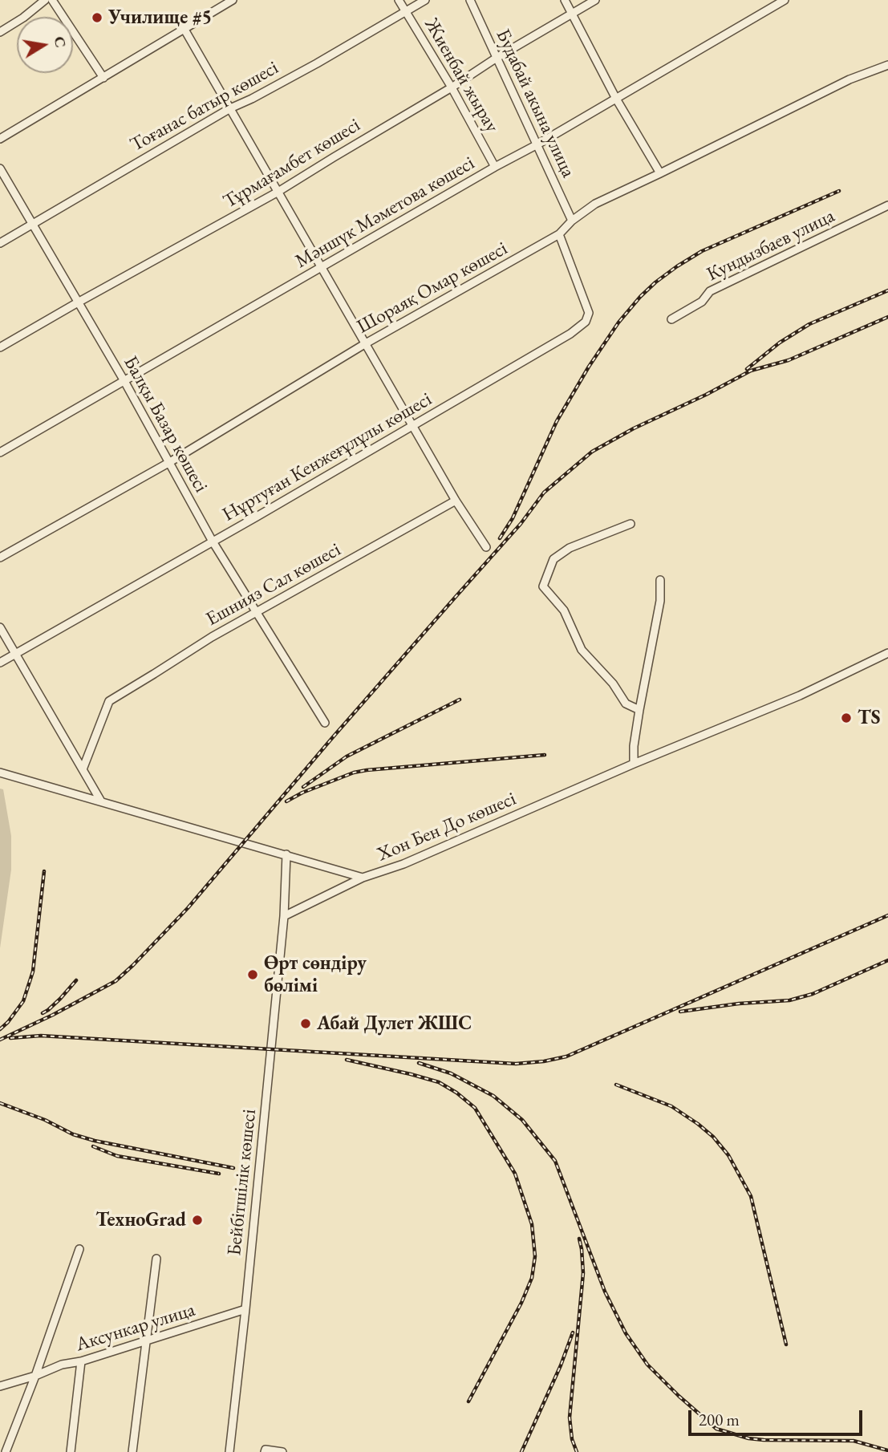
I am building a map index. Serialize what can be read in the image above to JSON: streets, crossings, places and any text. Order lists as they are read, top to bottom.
{
  "streets": {
    "street": [
      "Жиенбай жырау",
      "Будабай акына улица",
      "Тоғанас батыр көшесі",
      "Тұрмағамбет көшесі",
      "Мәншүк Мәметова көшесі",
      "Кундызбаев улица",
      "Шораяқ Омар көшесі",
      "Балқы Базар көшесі",
      "Нұртуған Кенжеғұлұлы көшесі",
      "Ешнияз Сал көшесі",
      "Хон Бен До көшесі",
      "Бейбітшілік көшесі",
      "Аксункар улица"
    ]
  },
  "crossings": [
    ["Жиенбай жырау", "Тоғанас батыр көшесі"],
    ["Жиенбай жырау", "Тұрмағамбет көшесі"],
    ["Жиенбай жырау", "Мәншүк Мәметова көшесі"],
    ["Будабай акына улица", "Тұрмағамбет көшесі"],
    ["Будабай акына улица", "Мәншүк Мәметова көшесі"],
    ["Будабай акына улица", "Шораяқ Омар көшесі"],
    ["Тоғанас батыр көшесі", "Балқы Базар көшесі"],
    ["Тұрмағамбет көшесі", "Балқы Базар көшесі"],
    ["Мәншүк Мәметова көшесі", "Балқы Базар көшесі"],
    ["Шораяқ Омар көшесі", "Балқы Базар көшесі"],
    ["Шораяқ Омар көшесі", "Нұртуған Кенжеғұлұлы көшесі"],
    ["Балқы Базар көшесі", "Нұртуған Кенжеғұлұлы көшесі"],
    ["Балқы Базар көшесі", "Ешнияз Сал көшесі"],
    ["Хон Бен До көшесі", "Бейбітшілік көшесі"],
    ["Бейбітшілік көшесі", "Аксункар улица"]
  ],
  "places": [
    "Училище #5",
    "TS",
    "Өрт сөндіру бөлімі",
    "Абай Дулет ЖШС",
    "ТехноGrad"
  ],
  "scale_bar": "200 m",
  "north": "right"
}
